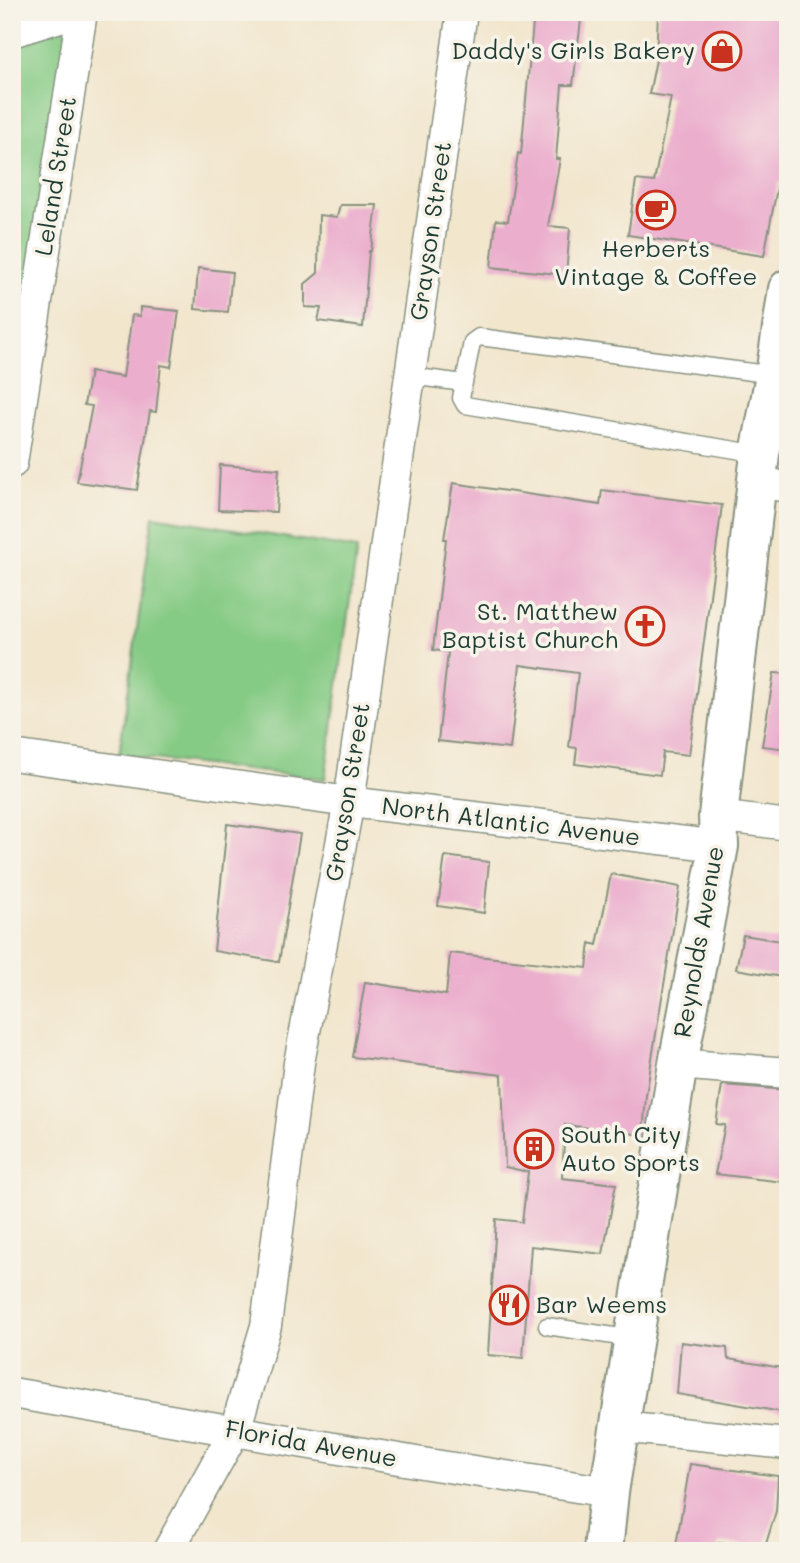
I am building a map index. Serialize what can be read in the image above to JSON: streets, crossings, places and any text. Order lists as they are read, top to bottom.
{
  "streets": {
    "street": [
      "Leland Street",
      "Grayson Street",
      "North Atlantic Avenue",
      "Reynolds Avenue",
      "Florida Avenue"
    ]
  },
  "crossings": [
    ["Grayson Street", "North Atlantic Avenue"],
    ["Grayson Street", "Florida Avenue"],
    ["North Atlantic Avenue", "Reynolds Avenue"],
    ["Reynolds Avenue", "Florida Avenue"]
  ],
  "places": {
    "shop": ["Daddy's Girls Bakery"],
    "cafe": ["Herberts Vintage & Coffee"],
    "church": ["St. Matthew Baptist Church"],
    "building": ["South City Auto Sports"],
    "restaurant": ["Bar Weems"]
  }
}
